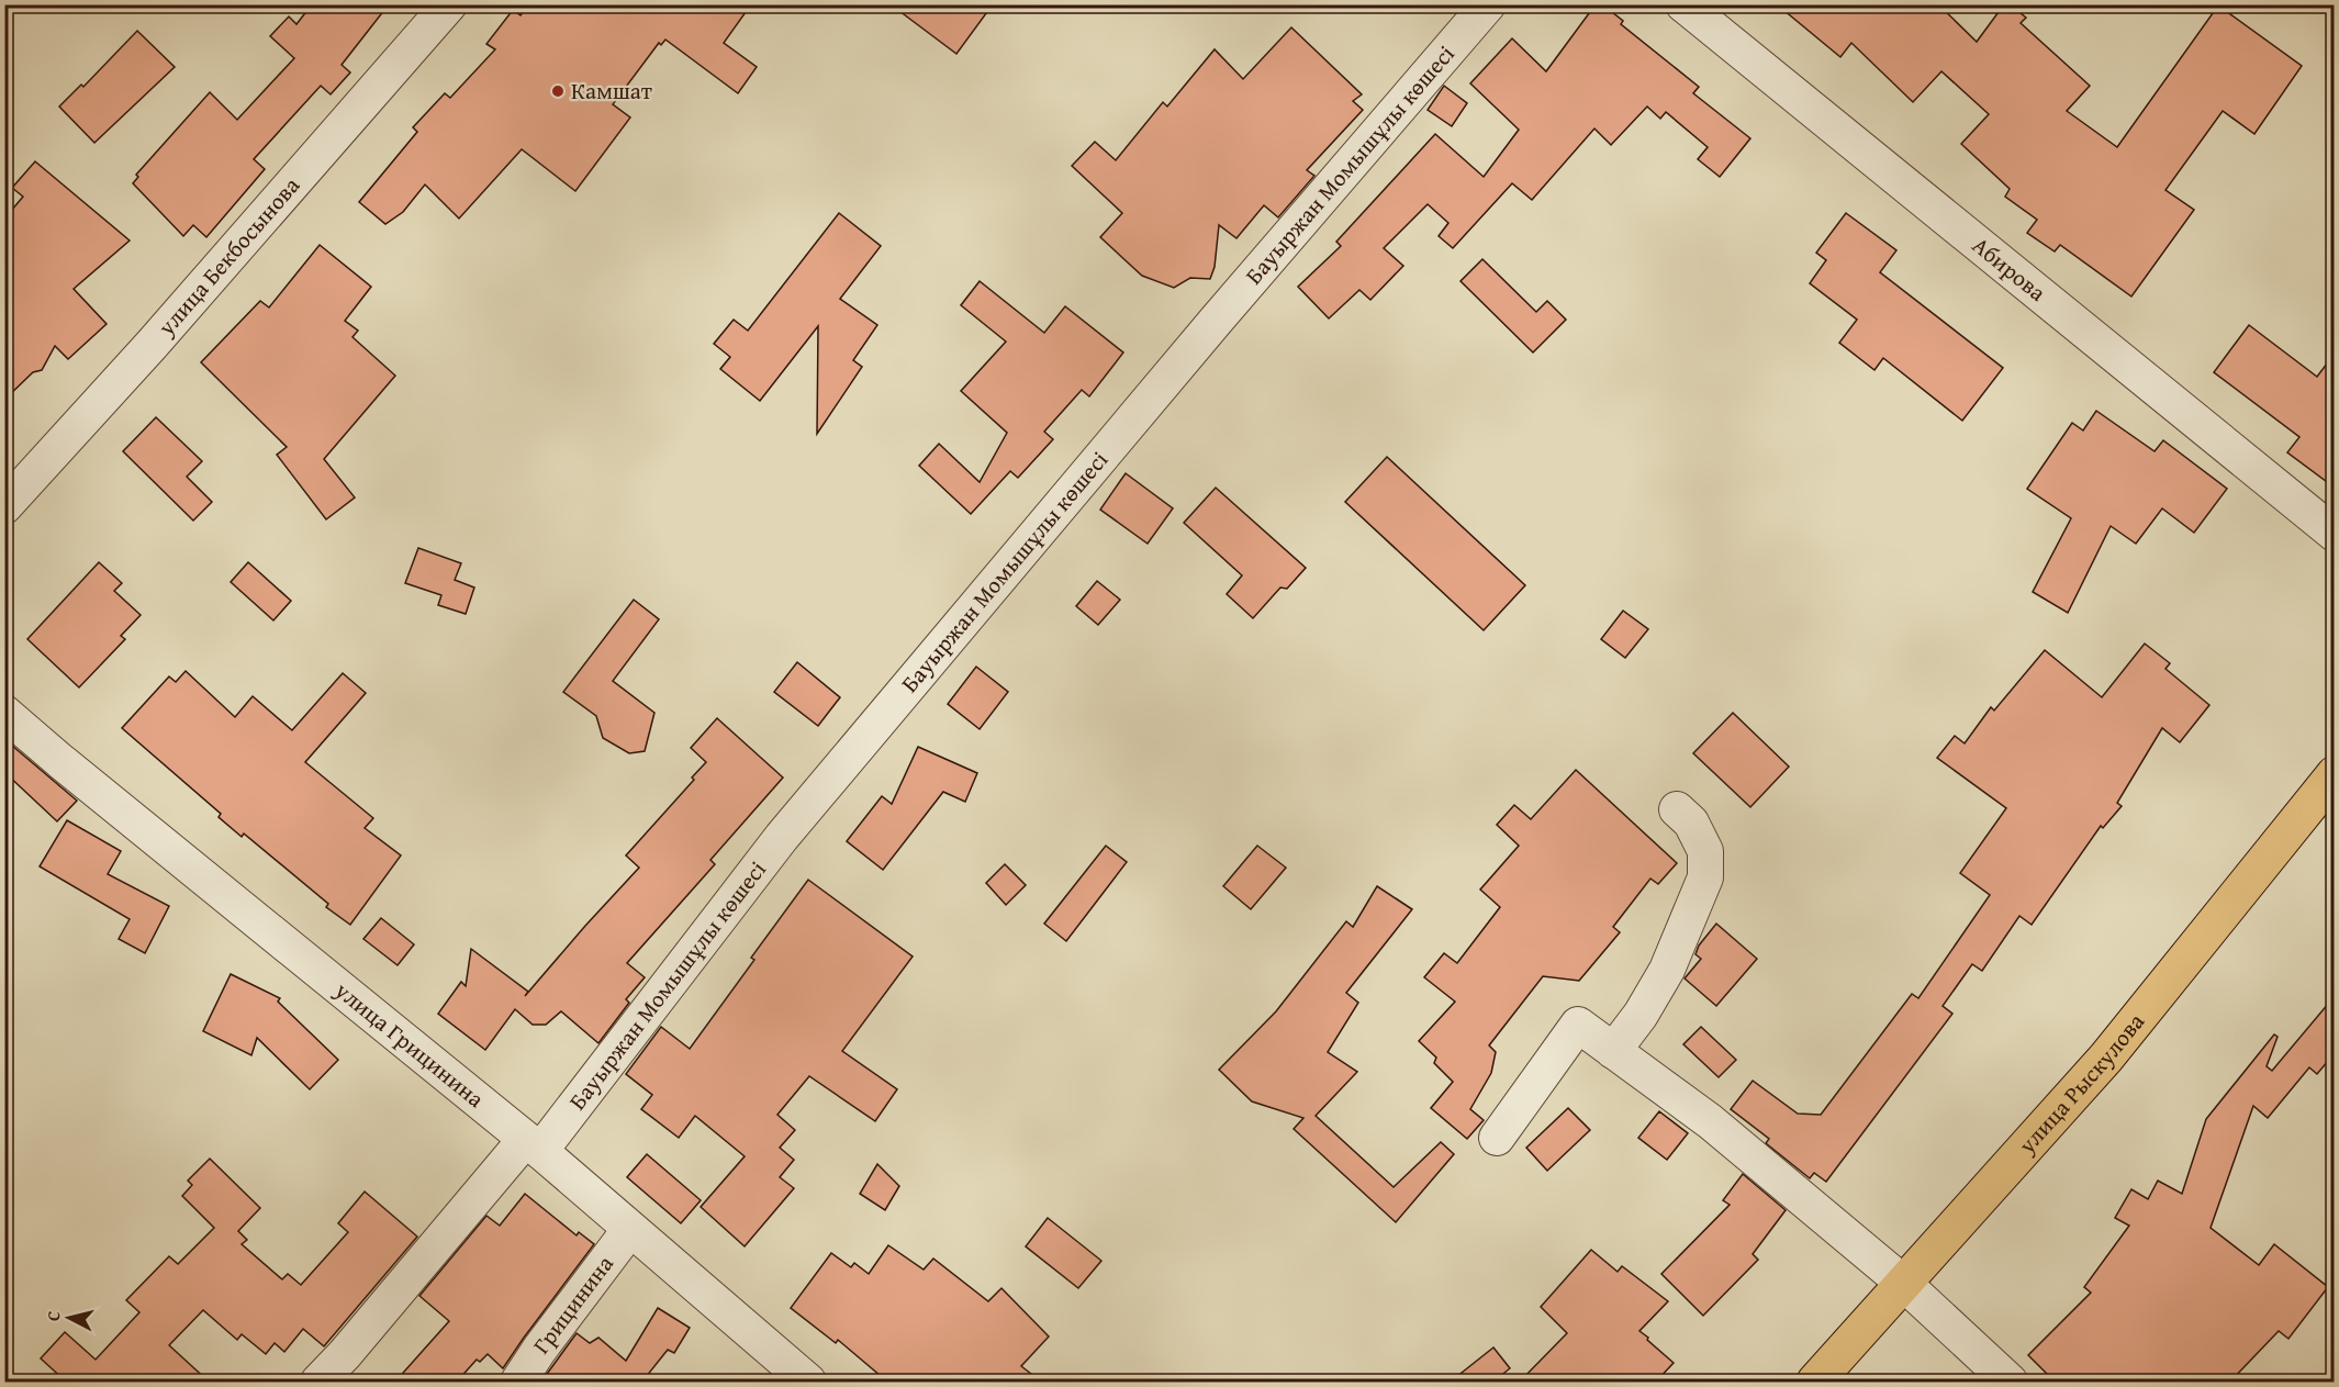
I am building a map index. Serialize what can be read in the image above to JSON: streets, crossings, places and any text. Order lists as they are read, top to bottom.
{
  "streets": {
    "main road": ["улица Рыскулова"],
    "street": [
      "Бауыржан Момышұлы көшесі",
      "улица Бекбосынова",
      "Абирова",
      "улица Грицинина",
      "Грицинина"
    ]
  },
  "crossings": [
    ["Бауыржан Момышұлы көшесі", "улица Грицинина"],
    ["улица Грицинина", "Грицинина"]
  ],
  "places": ["Камшат"],
  "north": "left"
}
